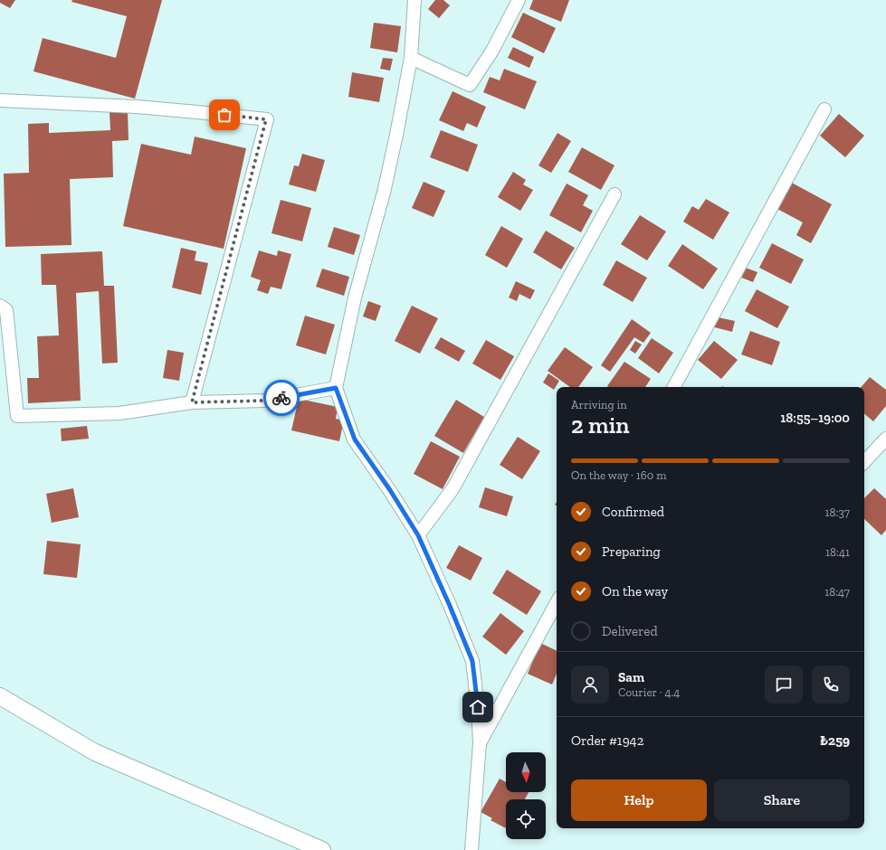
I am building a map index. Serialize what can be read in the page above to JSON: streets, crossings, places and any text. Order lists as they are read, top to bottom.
{
  "north": "bottom",
  "page": {
    "heading": ["2 min", "Arriving in", "18:55–19:00"],
    "panel": [
      "Sam",
      "Courier · 4.4",
      "Order #1942",
      "₺259"
    ],
    "bar": "On the way · 160 m",
    "list": [
      ["Confirmed", "18:37"],
      ["Preparing", "18:41"],
      ["On the way", "18:47"],
      "Delivered"
    ],
    "buttons": ["Help", "Share"]
  }
}
